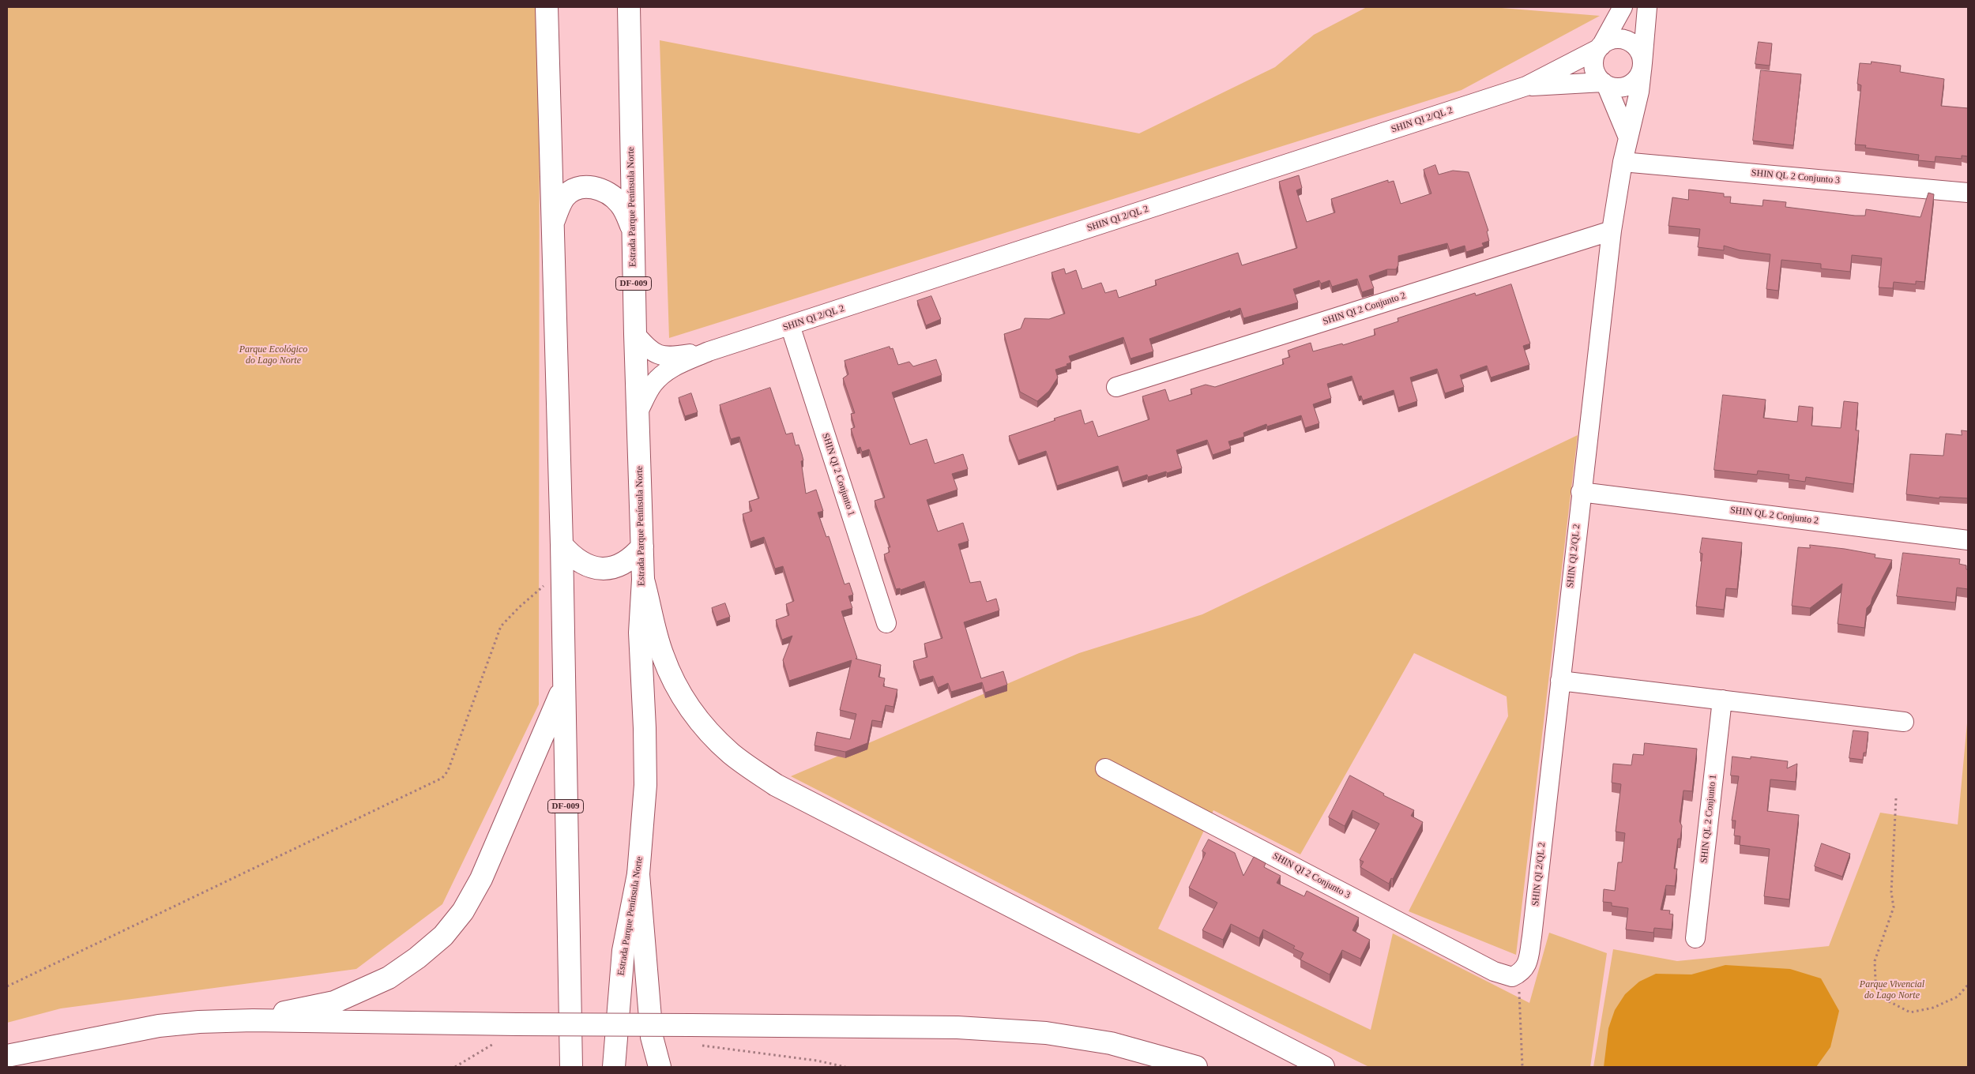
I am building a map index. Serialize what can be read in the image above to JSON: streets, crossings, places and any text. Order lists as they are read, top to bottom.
{
  "streets": {
    "main road": ["Estrada Parque Península Norte", "DF-009"],
    "street": [
      "SHIN QI 2/QL 2",
      "SHIN QL 2 Conjunto 3",
      "SHIN QI 2 Conjunto 2",
      "SHIN QI 2 Conjunto 1",
      "SHIN QL 2 Conjunto 2",
      "SHIN QL 2 Conjunto 1",
      "SHIN QI 2 Conjunto 3"
    ]
  },
  "crossings": [
    ["SHIN QI 2/QL 2", "SHIN QL 2 Conjunto 3"],
    ["SHIN QI 2/QL 2", "Estrada Parque Península Norte"],
    ["SHIN QI 2/QL 2", "SHIN QI 2 Conjunto 2"],
    ["SHIN QI 2/QL 2", "SHIN QI 2 Conjunto 1"],
    ["SHIN QI 2/QL 2", "SHIN QL 2 Conjunto 2"],
    ["SHIN QI 2/QL 2", "SHIN QI 2 Conjunto 3"]
  ],
  "parks": ["Parque Ecológico do Lago Norte", "Parque Vivencial do Lago Norte"]
}
